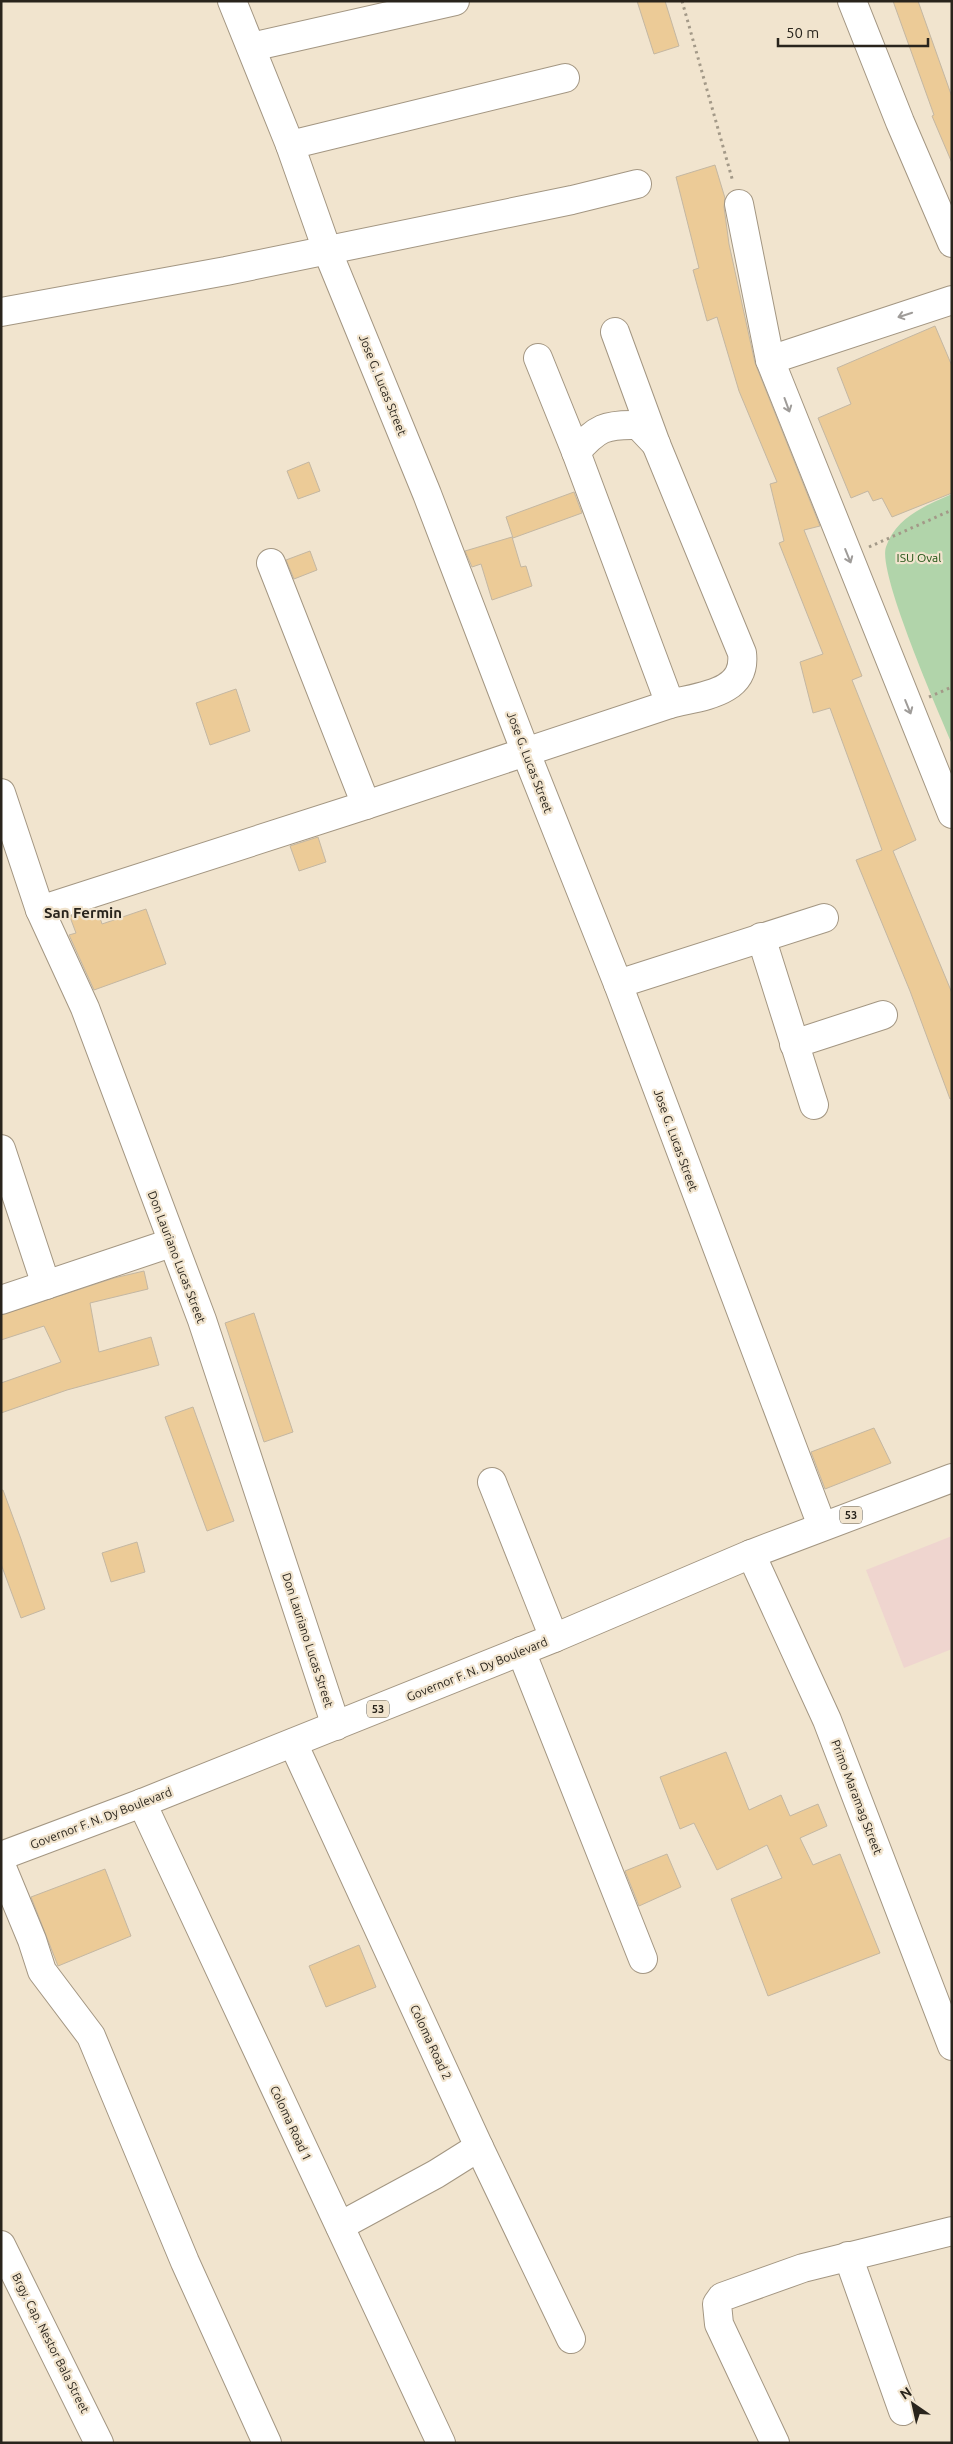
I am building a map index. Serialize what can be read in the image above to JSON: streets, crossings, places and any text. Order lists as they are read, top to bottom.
{
  "streets": {
    "main road": [
      "Jose G. Lucas Street",
      "Don Lauriano Lucas Street",
      "53",
      "Governor F. N. Dy Boulevard",
      "Primo Maramag Street",
      "Coloma Road 2",
      "Coloma Road 1",
      "Brgy. Cap. Nestor Bala Street"
    ]
  },
  "crossings": [
    ["Jose G. Lucas Street", "Governor F. N. Dy Boulevard"],
    ["Don Lauriano Lucas Street", "Governor F. N. Dy Boulevard"],
    ["Governor F. N. Dy Boulevard", "Primo Maramag Street"],
    ["Governor F. N. Dy Boulevard", "Coloma Road 2"],
    ["Governor F. N. Dy Boulevard", "Coloma Road 1"]
  ],
  "districts": ["San Fermin"],
  "parks": ["ISU Oval"],
  "scale_bar": "50 m",
  "north": "top left"
}
